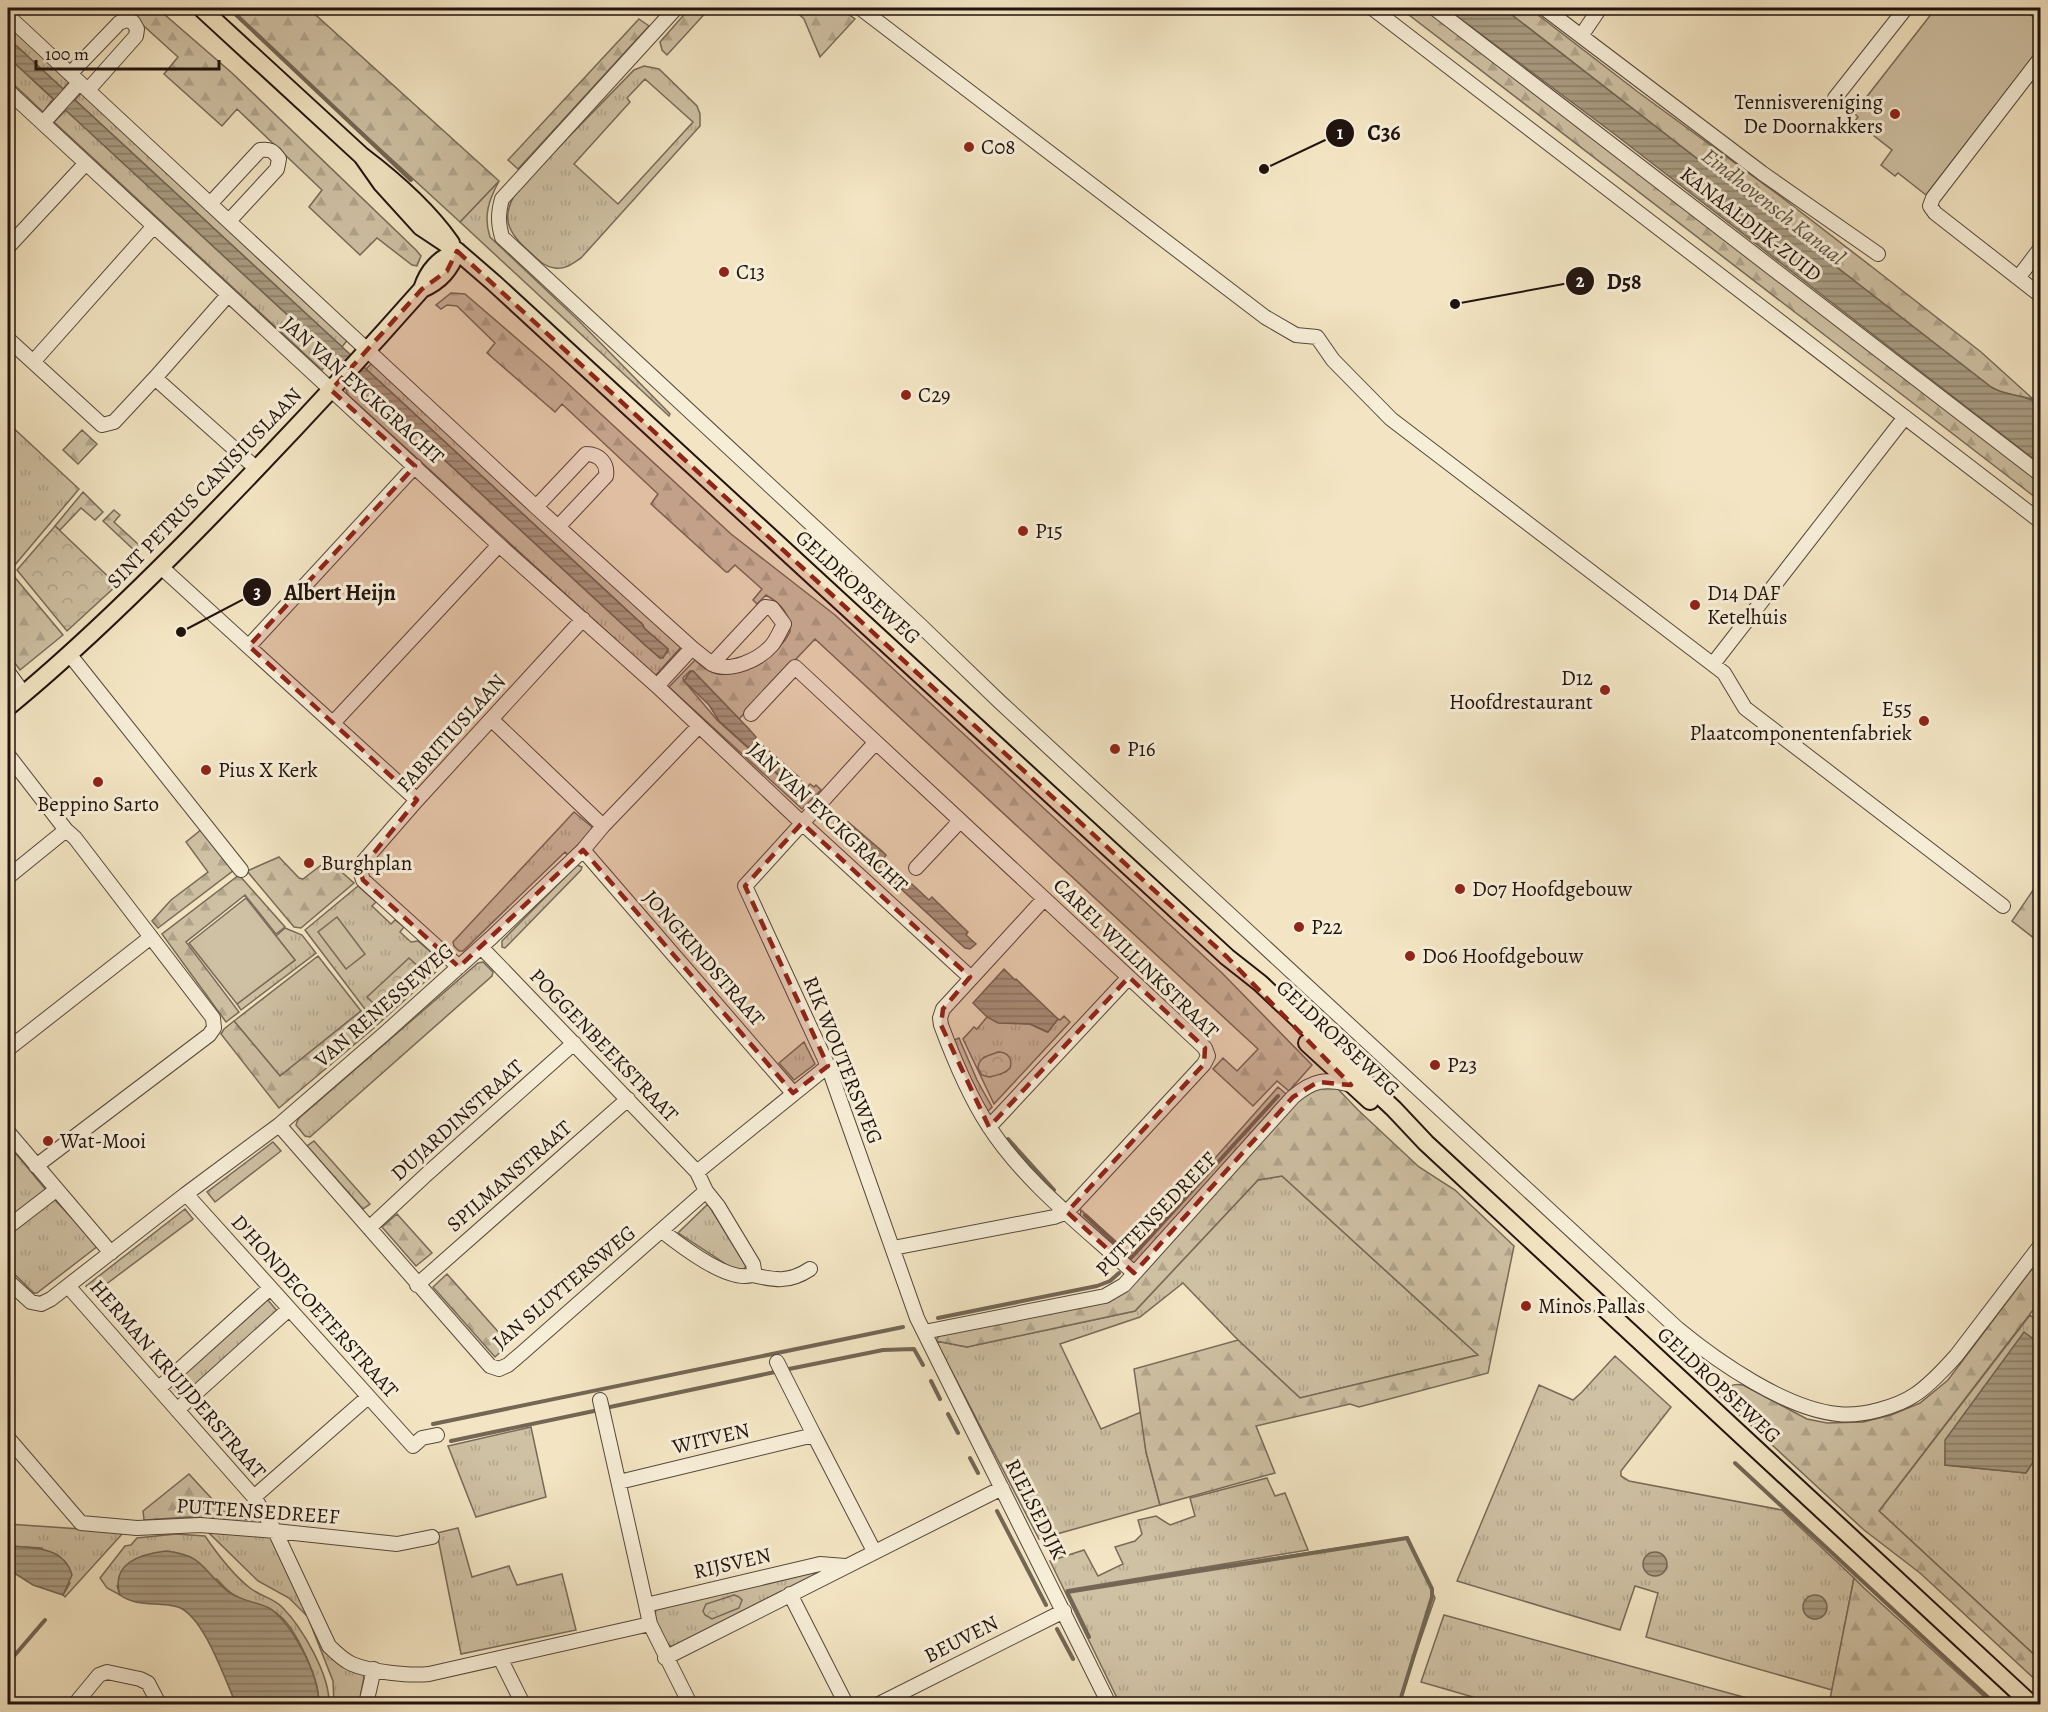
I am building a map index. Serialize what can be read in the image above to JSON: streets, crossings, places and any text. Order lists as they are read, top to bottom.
{
  "streets": {
    "main road": ["SINT PETRUS CANISIUSLAAN", "GELDROPSEWEG"],
    "street": [
      "KANAALDIJK-ZUID",
      "JAN VAN EYCKGRACHT",
      "FABRITIUSLAAN",
      "JONGKINDSTRAAT",
      "CAREL WILLINKSTRAAT",
      "VAN RENESSEWEG",
      "POGGENBEEKSTRAAT",
      "RIK WOUTERSWEG",
      "DUJARDINSTRAAT",
      "SPILMANSTRAAT",
      "PUTTENSEDREEF",
      "JAN SLUYTERSWEG",
      "D'HONDECOETERSTRAAT",
      "HERMAN KRUIJDERSTRAAT",
      "WITVEN",
      "RIELSEDIJK",
      "RIJSVEN",
      "BEUVEN"
    ]
  },
  "crossings": [
    ["JAN VAN EYCKGRACHT", "SINT PETRUS CANISIUSLAAN"],
    ["JAN VAN EYCKGRACHT", "FABRITIUSLAAN"],
    ["JAN VAN EYCKGRACHT", "VAN RENESSEWEG"],
    ["JAN VAN EYCKGRACHT", "RIK WOUTERSWEG"],
    ["SINT PETRUS CANISIUSLAAN", "GELDROPSEWEG"],
    ["GELDROPSEWEG", "PUTTENSEDREEF"],
    ["FABRITIUSLAAN", "VAN RENESSEWEG"],
    ["JONGKINDSTRAAT", "VAN RENESSEWEG"],
    ["VAN RENESSEWEG", "POGGENBEEKSTRAAT"],
    ["VAN RENESSEWEG", "JAN SLUYTERSWEG"],
    ["VAN RENESSEWEG", "D'HONDECOETERSTRAAT"],
    ["VAN RENESSEWEG", "HERMAN KRUIJDERSTRAAT"],
    ["POGGENBEEKSTRAAT", "DUJARDINSTRAAT"],
    ["POGGENBEEKSTRAAT", "SPILMANSTRAAT"],
    ["RIK WOUTERSWEG", "PUTTENSEDREEF"],
    ["RIK WOUTERSWEG", "RIELSEDIJK"],
    ["DUJARDINSTRAAT", "JAN SLUYTERSWEG"],
    ["SPILMANSTRAAT", "JAN SLUYTERSWEG"],
    ["PUTTENSEDREEF", "HERMAN KRUIJDERSTRAAT"],
    ["PUTTENSEDREEF", "RIELSEDIJK"],
    ["RIELSEDIJK", "BEUVEN"]
  ],
  "water": ["Eindhovensch Kanaal"],
  "places": [
    "Tennisvereniging De Doornakkers",
    "C08",
    "C36",
    "C13",
    "D58",
    "C29",
    "P15",
    "D14 DAF Ketelhuis",
    "Albert Heijn",
    "D12 Hoofdrestaurant",
    "E55 Plaatcomponentenfabriek",
    "P16",
    "Pius X Kerk",
    "Beppino Sarto",
    "Burghplan",
    "D07 Hoofdgebouw",
    "P22",
    "D06 Hoofdgebouw",
    "P23",
    "Wat-Mooi",
    "Minos Pallas"
  ],
  "scale_bar": "100 m"
}
